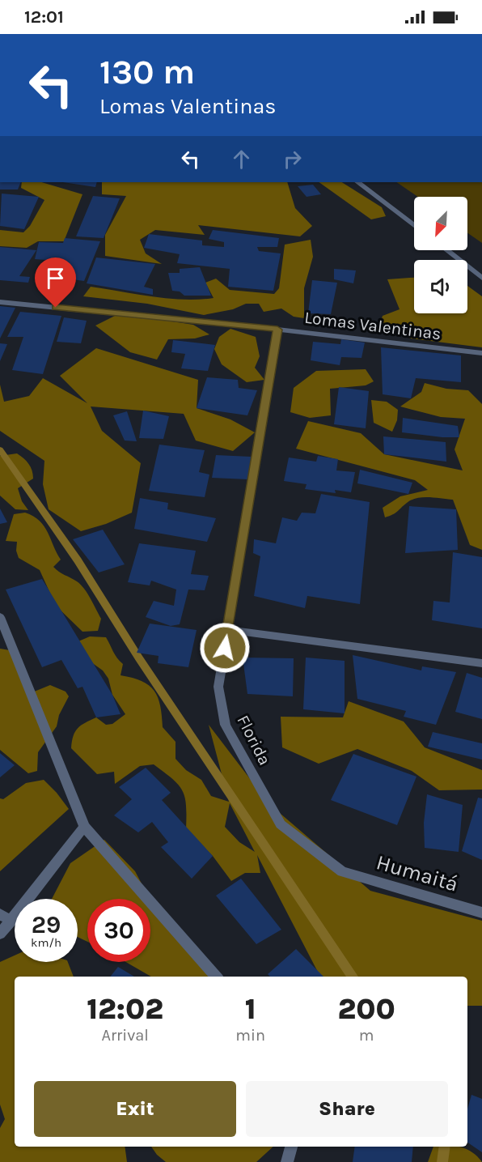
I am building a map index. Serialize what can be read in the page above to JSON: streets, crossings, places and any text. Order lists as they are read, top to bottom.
{
  "streets": {
    "street": ["Lomas Valentinas", "Florida", "Humaitá"]
  },
  "crossings": [
    ["Lomas Valentinas", "Florida"],
    ["Florida", "Humaitá"]
  ],
  "north": "bottom left",
  "page": {
    "status": "12:01",
    "turn": ["130 m", "Lomas Valentinas"],
    "speed": "29 km/h",
    "limit": "30",
    "eta": [
      "12:02",
      "Arrival",
      "1",
      "min",
      "200",
      "m"
    ],
    "buttons": ["Exit", "Share"]
  }
}
